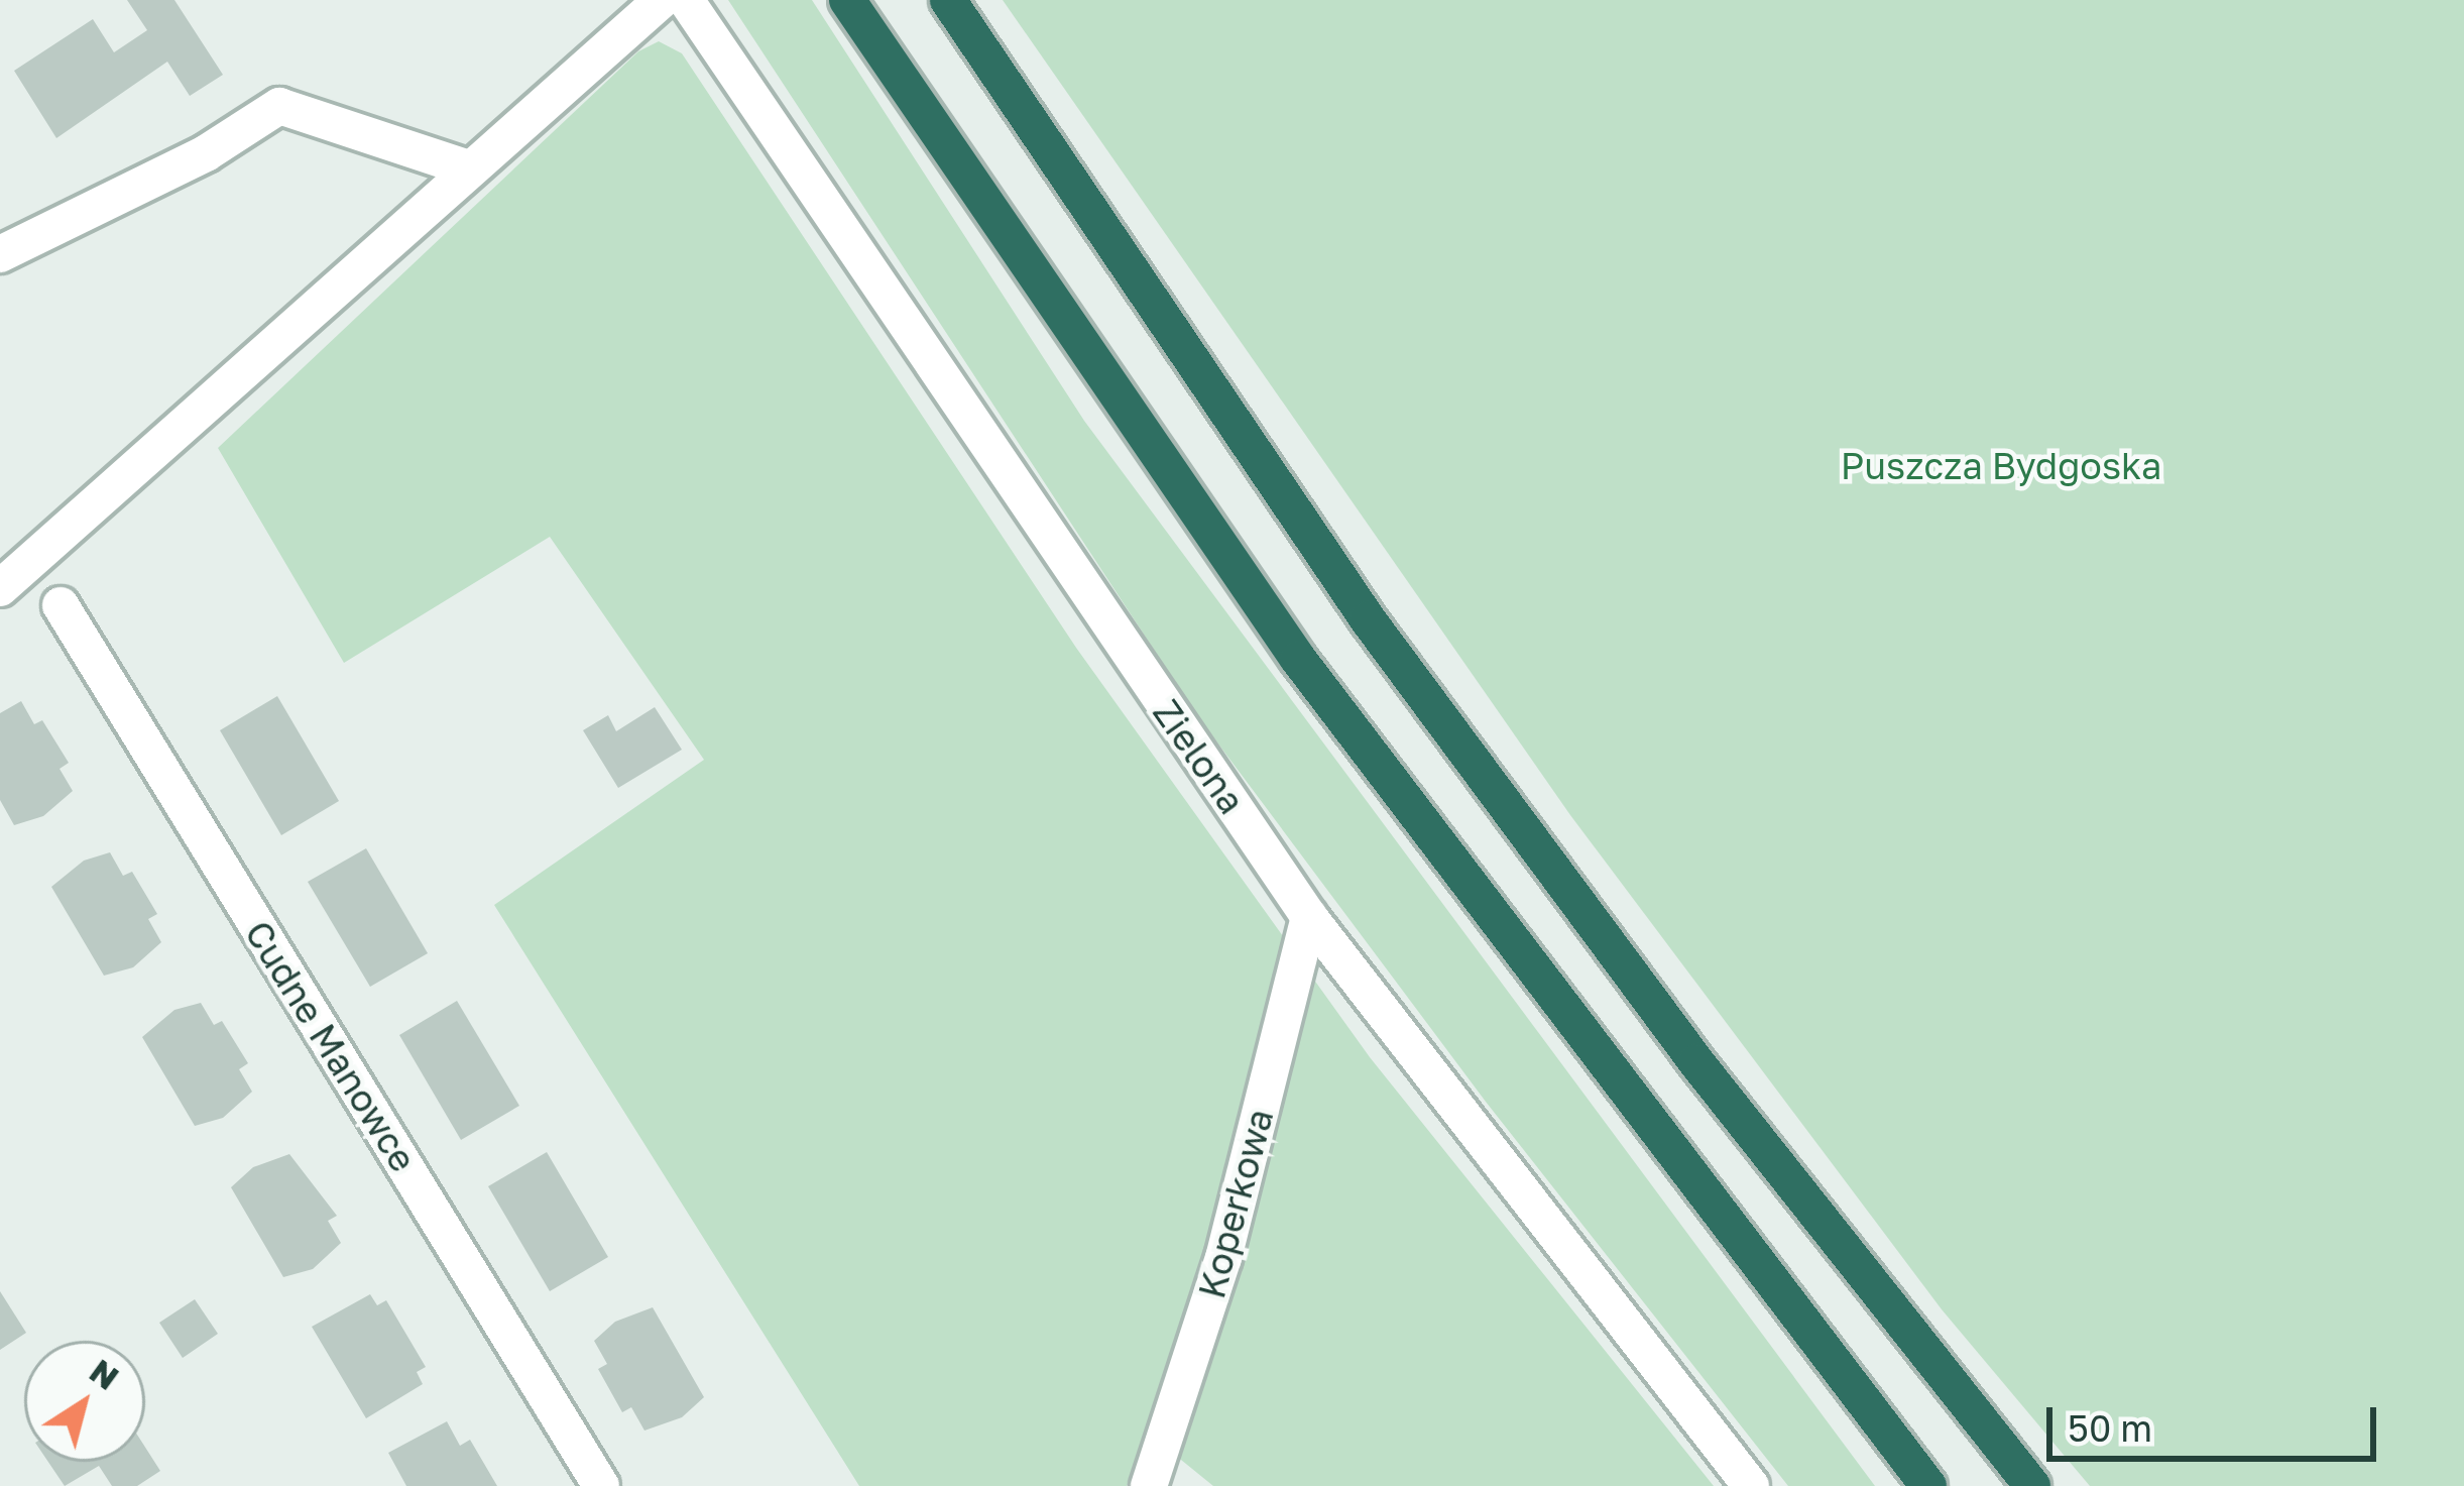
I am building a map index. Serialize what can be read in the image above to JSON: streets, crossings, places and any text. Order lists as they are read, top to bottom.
{
  "streets": {
    "street": ["Zielona", "Cudne Manowce", "Koperkowa"]
  },
  "crossings": [
    ["Zielona", "Koperkowa"]
  ],
  "parks": ["Puszcza Bydgoska"],
  "scale_bar": "50 m",
  "north": "top right"
}
